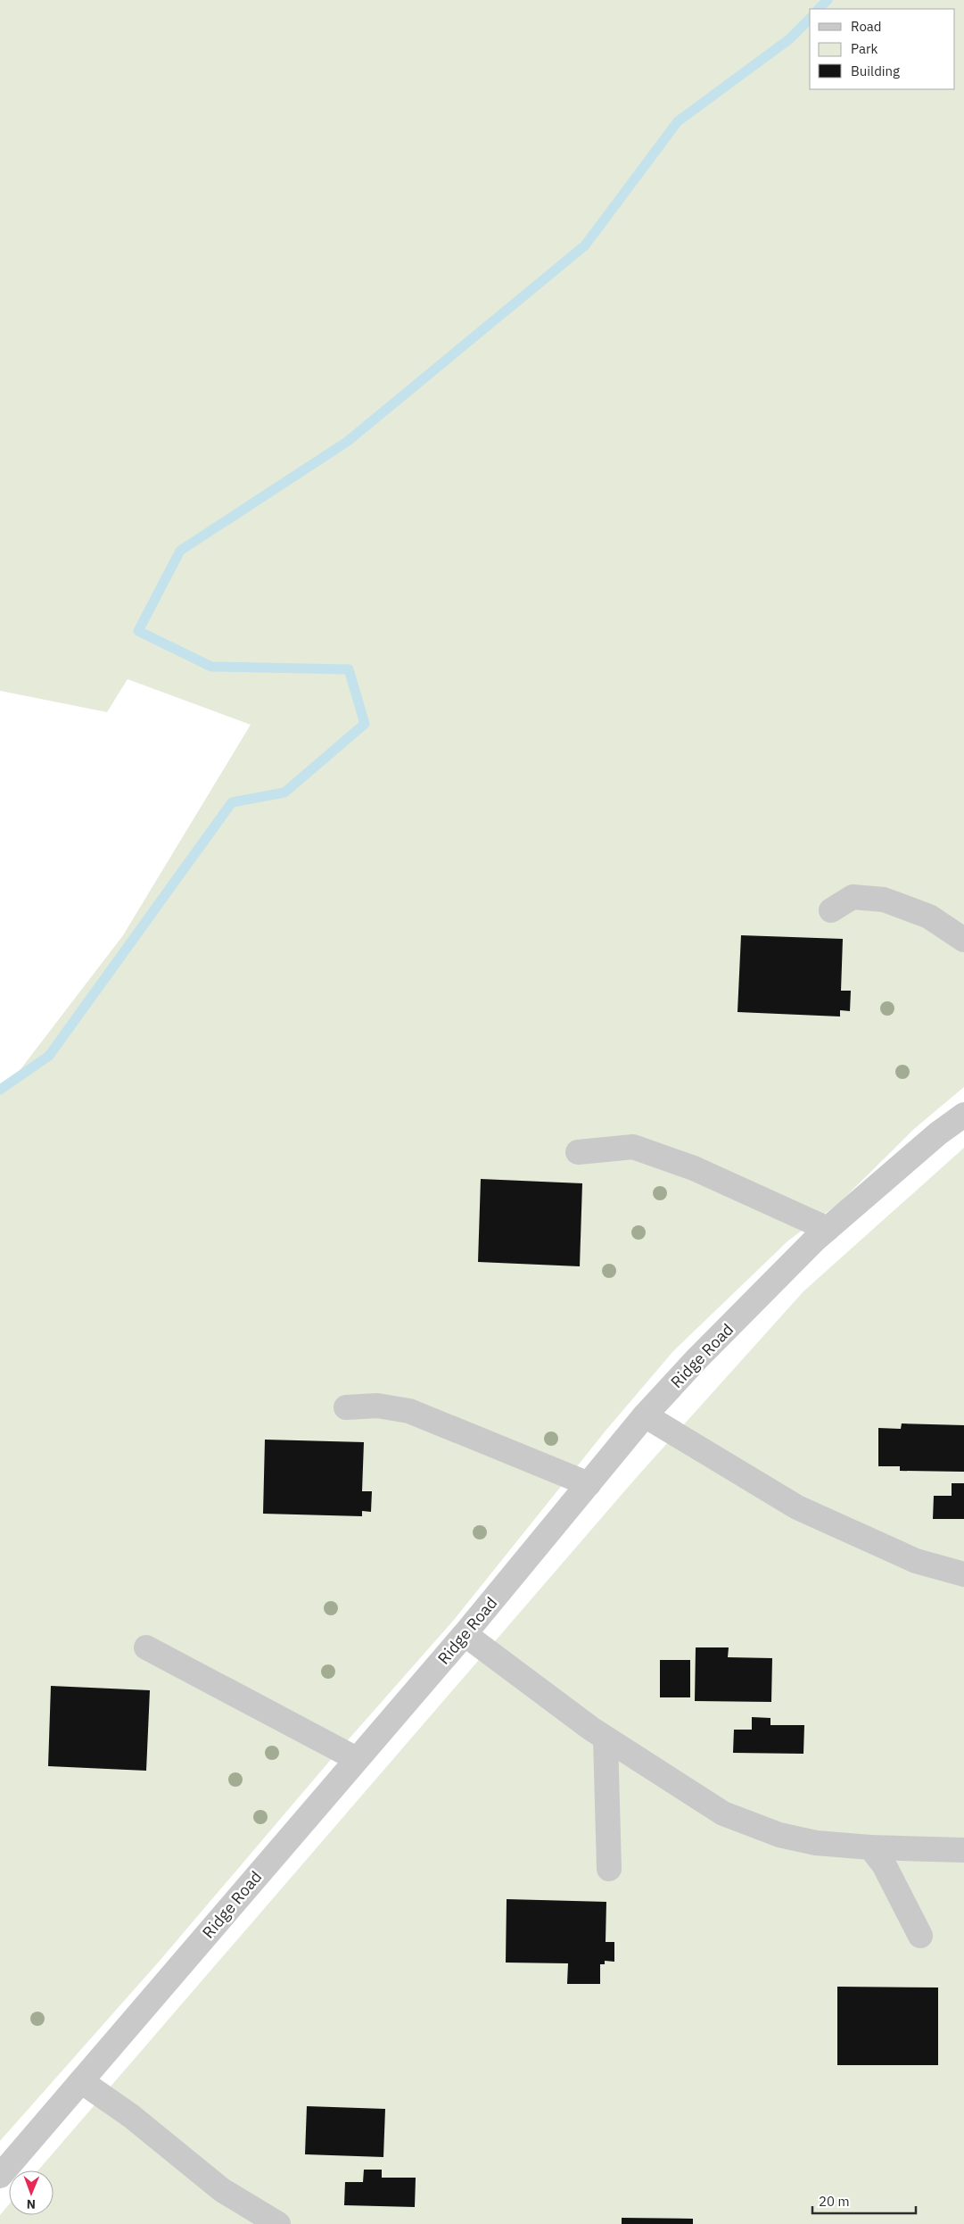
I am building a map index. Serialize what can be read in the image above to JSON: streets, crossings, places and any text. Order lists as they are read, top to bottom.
{
  "streets": {
    "street": ["Ridge Road"]
  },
  "legend": ["Road", "Park", "Building"],
  "scale_bar": "20 m",
  "north": "bottom"
}
